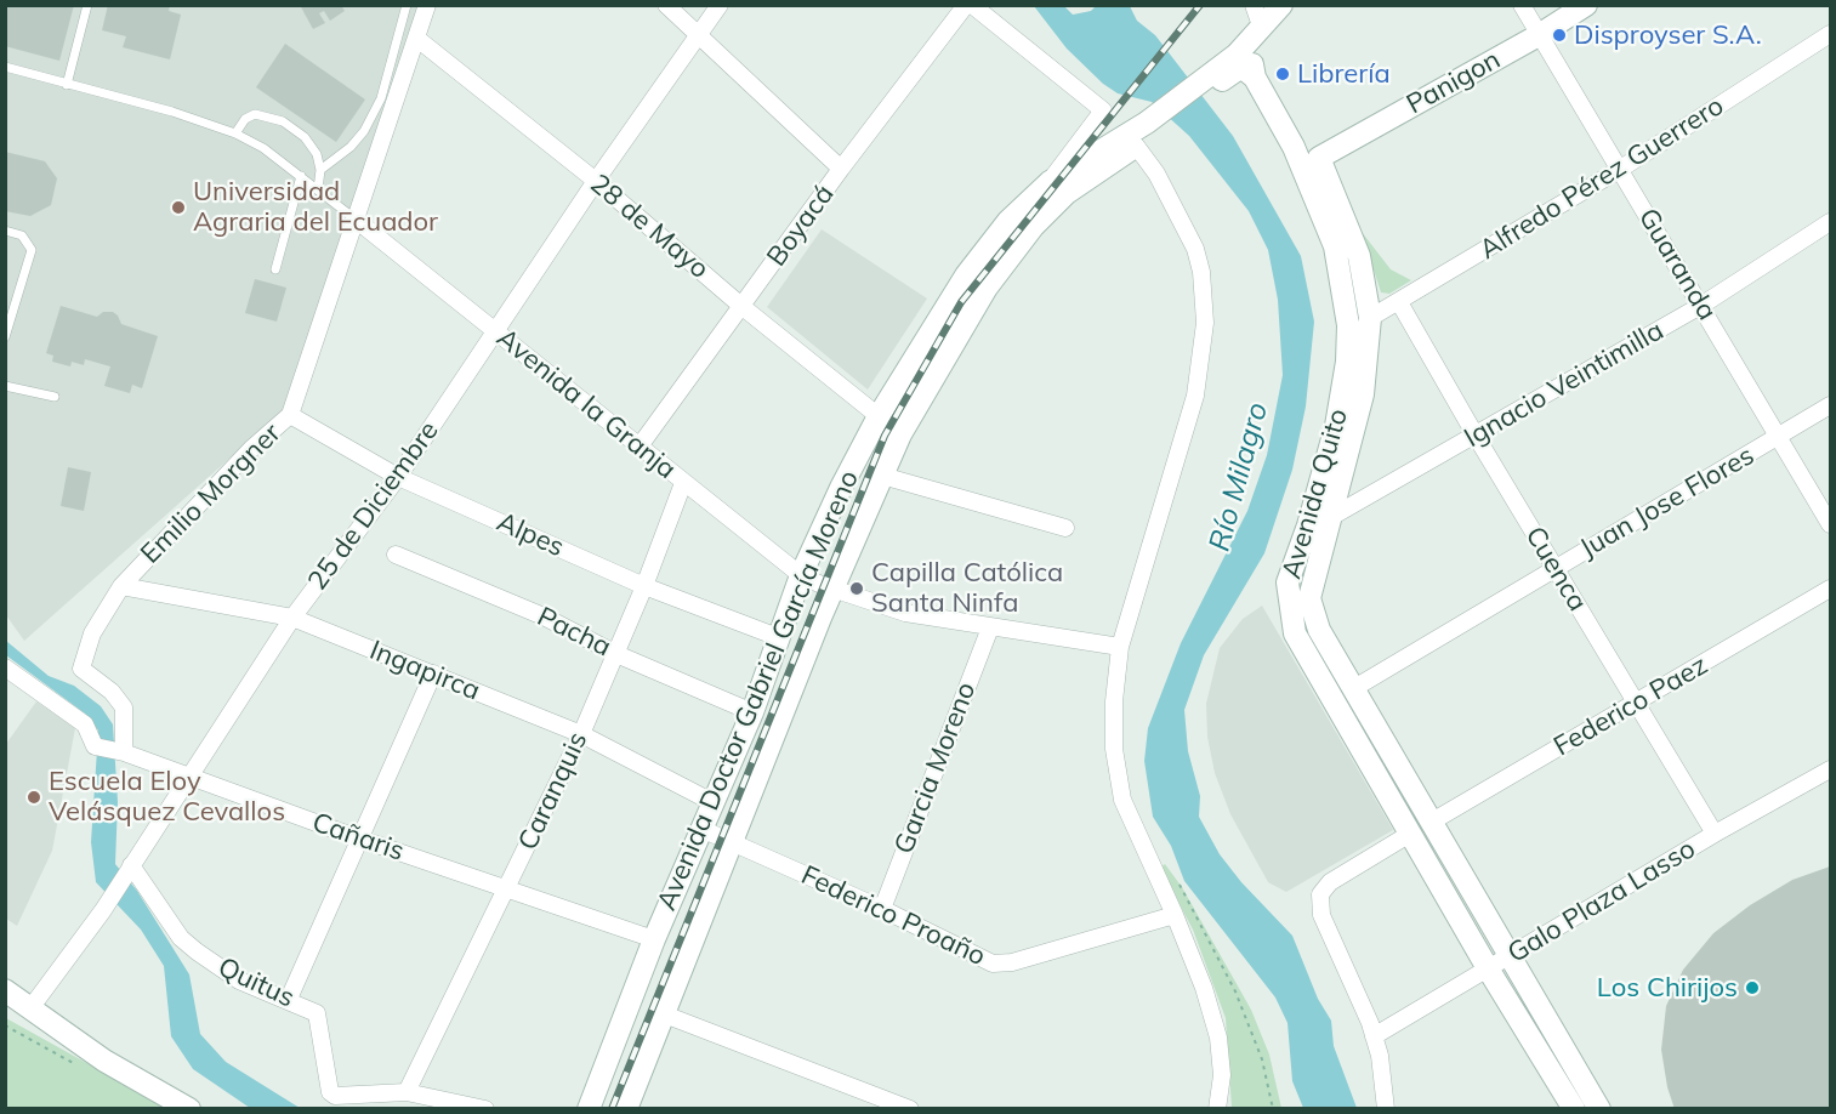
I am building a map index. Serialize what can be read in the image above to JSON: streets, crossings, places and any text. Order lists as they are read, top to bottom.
{
  "streets": {
    "main road": ["Panigon", "Avenida Quito", "Avenida Doctor Gabriel García Moreno"],
    "street": [
      "Alfredo Pérez Guerrero",
      "Boyacá",
      "28 de Mayo",
      "Guaranda",
      "Ignacio Veintimilla",
      "Avenida la Granja",
      "Emilio Morgner",
      "Juan Jose Flores",
      "25 de Diciembre",
      "Alpes",
      "Cuenca",
      "Pacha",
      "Ingapirca",
      "Federico Paez",
      "Garcia Moreno",
      "Caranquis",
      "Cañaris",
      "Galo Plaza Lasso",
      "Federico Proaño",
      "Quitus"
    ]
  },
  "crossings": [
    ["Panigon", "Guaranda"],
    ["Panigon", "Avenida Quito"],
    ["Alfredo Pérez Guerrero", "Guaranda"],
    ["Alfredo Pérez Guerrero", "Avenida Quito"],
    ["Alfredo Pérez Guerrero", "Cuenca"],
    ["Boyacá", "28 de Mayo"],
    ["Boyacá", "Avenida la Granja"],
    ["28 de Mayo", "Emilio Morgner"],
    ["28 de Mayo", "25 de Diciembre"],
    ["28 de Mayo", "Avenida Doctor Gabriel García Moreno"],
    ["Guaranda", "Ignacio Veintimilla"],
    ["Guaranda", "Juan Jose Flores"],
    ["Ignacio Veintimilla", "Avenida Quito"],
    ["Ignacio Veintimilla", "Cuenca"],
    ["Avenida la Granja", "Emilio Morgner"],
    ["Avenida la Granja", "25 de Diciembre"],
    ["Avenida la Granja", "Avenida Doctor Gabriel García Moreno"],
    ["Avenida la Granja", "Garcia Moreno"],
    ["Avenida la Granja", "Caranquis"],
    ["Emilio Morgner", "Alpes"],
    ["Emilio Morgner", "Ingapirca"],
    ["Emilio Morgner", "Cañaris"],
    ["Avenida Quito", "Juan Jose Flores"],
    ["Avenida Quito", "Avenida Doctor Gabriel García Moreno"],
    ["Avenida Quito", "Federico Paez"],
    ["Avenida Quito", "Galo Plaza Lasso"],
    ["Juan Jose Flores", "Cuenca"],
    ["25 de Diciembre", "Alpes"],
    ["25 de Diciembre", "Ingapirca"],
    ["25 de Diciembre", "Cañaris"],
    ["25 de Diciembre", "Quitus"],
    ["Alpes", "Avenida Doctor Gabriel García Moreno"],
    ["Alpes", "Caranquis"],
    ["Cuenca", "Federico Paez"],
    ["Cuenca", "Galo Plaza Lasso"],
    ["Pacha", "Avenida Doctor Gabriel García Moreno"],
    ["Pacha", "Caranquis"],
    ["Ingapirca", "Avenida Doctor Gabriel García Moreno"],
    ["Ingapirca", "Caranquis"],
    ["Avenida Doctor Gabriel García Moreno", "Cañaris"],
    ["Avenida Doctor Gabriel García Moreno", "Federico Proaño"],
    ["Garcia Moreno", "Federico Proaño"],
    ["Caranquis", "Cañaris"],
    ["Caranquis", "Quitus"]
  ],
  "water": ["Río Milagro"],
  "places": [
    "Disproyser S.A.",
    "Librería",
    "Universidad Agraria del Ecuador",
    "Capilla Católica Santa Ninfa",
    "Escuela Eloy Velásquez Cevallos",
    "Los Chirijos"
  ]
}
